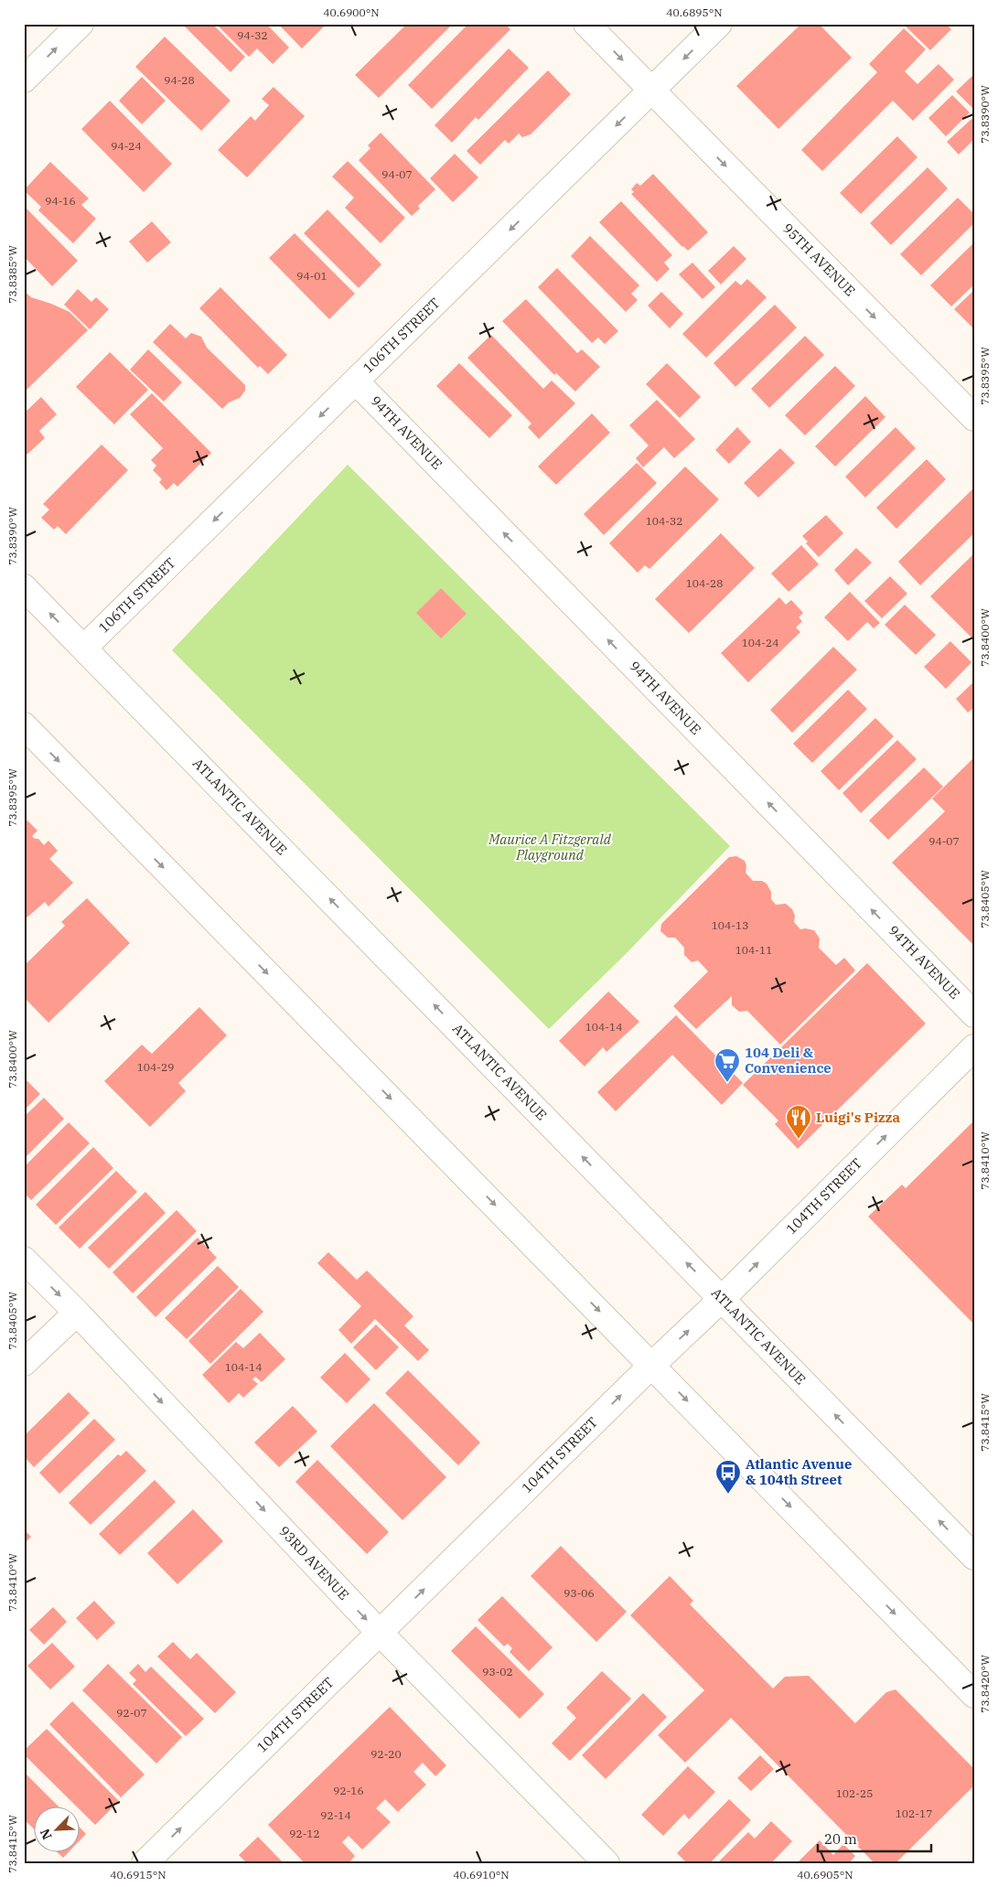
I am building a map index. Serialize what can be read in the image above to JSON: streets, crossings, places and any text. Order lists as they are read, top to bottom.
{
  "streets": {
    "street": [
      "95TH AVENUE",
      "106TH STREET",
      "94TH AVENUE",
      "ATLANTIC AVENUE",
      "104TH STREET",
      "93RD AVENUE"
    ]
  },
  "crossings": [
    ["95TH AVENUE", "106TH STREET"],
    ["106TH STREET", "94TH AVENUE"],
    ["106TH STREET", "ATLANTIC AVENUE"],
    ["ATLANTIC AVENUE", "104TH STREET"],
    ["104TH STREET", "93RD AVENUE"]
  ],
  "one_way": [
    "95TH AVENUE",
    "106TH STREET",
    "94TH AVENUE",
    "104TH STREET",
    "93RD AVENUE"
  ],
  "parks": ["Maurice A Fitzgerald Playground"],
  "places": {
    "supermarket": ["104 Deli & Convenience"],
    "restaurant": ["Luigi's Pizza"],
    "bus stop": ["Atlantic Avenue & 104th Street"]
  },
  "house_numbers": [
    "94-32",
    "94-28",
    "94-24",
    "94-07",
    "94-16",
    "94-01",
    "104-32",
    "104-28",
    "104-24",
    "94-07",
    "104-13",
    "104-11",
    "104-14",
    "104-29",
    "104-14",
    "93-06",
    "93-02",
    "92-07",
    "92-20",
    "92-16",
    "102-25",
    "102-17",
    "92-14",
    "92-12"
  ],
  "scale_bar": "20 m",
  "north": "bottom left",
  "coordinates": [
    "40.6900°N",
    "40.6895°N",
    "73.8390°W",
    "73.8385°W",
    "73.8395°W",
    "73.8400°W",
    "73.8405°W",
    "73.8410°W",
    "73.8415°W",
    "73.8420°W",
    "40.6915°N",
    "40.6910°N",
    "40.6905°N"
  ]
}
